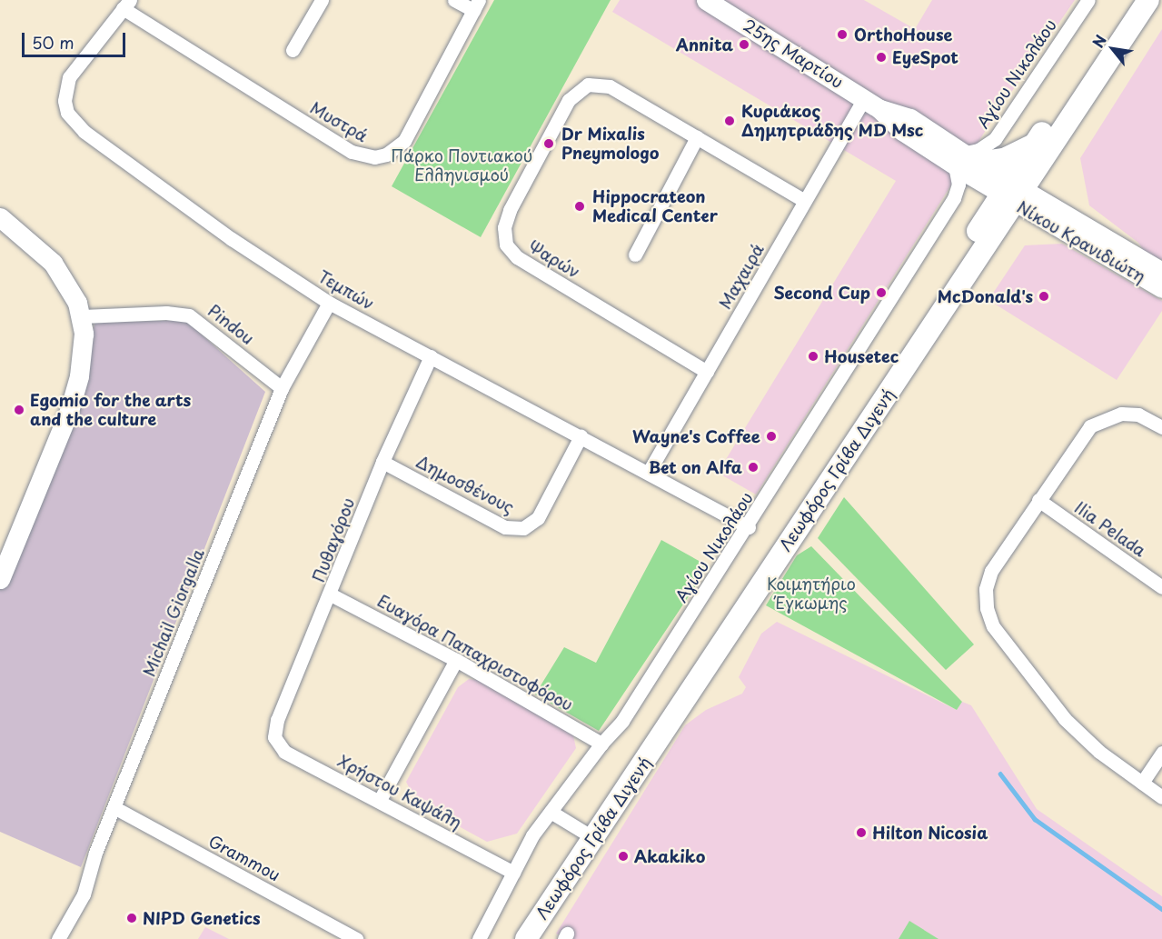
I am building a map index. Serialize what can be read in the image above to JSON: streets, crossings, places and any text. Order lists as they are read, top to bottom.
{
  "streets": {
    "main road": ["Λεωφόρος Γρίβα Διγενή"],
    "street": [
      "25ης Μαρτίου",
      "Αγίου Νικολάου",
      "Μυστρά",
      "Νίκου Κρανιδιώτη",
      "Ψαρών",
      "Μαχαιρά",
      "Τεμπών",
      "Pindou",
      "Δημοσθένους",
      "Ilia Pelada",
      "Πυθαγόρου",
      "Michail Giorgalla",
      "Ευαγόρα Παπαχριστοφόρου",
      "Χρήστου Καψάλη",
      "Grammou"
    ]
  },
  "crossings": [
    ["25ης Μαρτίου", "Αγίου Νικολάου"],
    ["25ης Μαρτίου", "Νίκου Κρανιδιώτη"],
    ["25ης Μαρτίου", "Μαχαιρά"],
    ["25ης Μαρτίου", "Λεωφόρος Γρίβα Διγενή"],
    ["Αγίου Νικολάου", "Τεμπών"],
    ["Αγίου Νικολάου", "Ευαγόρα Παπαχριστοφόρου"],
    ["Αγίου Νικολάου", "Χρήστου Καψάλη"],
    ["Μυστρά", "Τεμπών"],
    ["Νίκου Κρανιδιώτη", "Λεωφόρος Γρίβα Διγενή"],
    ["Ψαρών", "Μαχαιρά"],
    ["Μαχαιρά", "Τεμπών"],
    ["Τεμπών", "Δημοσθένους"],
    ["Τεμπών", "Πυθαγόρου"],
    ["Τεμπών", "Michail Giorgalla"],
    ["Pindou", "Michail Giorgalla"],
    ["Δημοσθένους", "Πυθαγόρου"],
    ["Πυθαγόρου", "Ευαγόρα Παπαχριστοφόρου"],
    ["Πυθαγόρου", "Χρήστου Καψάλη"],
    ["Michail Giorgalla", "Grammou"]
  ],
  "parks": ["Πάρκο Ποντιακού Ελληνισμού", "Κοιμητήριο Έγκωμης"],
  "places": [
    "OrthoHouse",
    "Annita",
    "EyeSpot",
    "Κυριάκος Δημητριάδης MD Msc",
    "Dr Mixalis Pneymologo",
    "Hippocrateon Medical Center",
    "Second Cup",
    "McDonald's",
    "Housetec",
    "Egomio for the arts and the culture",
    "Wayne's Coffee",
    "Bet on Alfa",
    "Hilton Nicosia",
    "Akakiko",
    "NIPD Genetics"
  ],
  "scale_bar": "50 m",
  "north": "top left"
}
